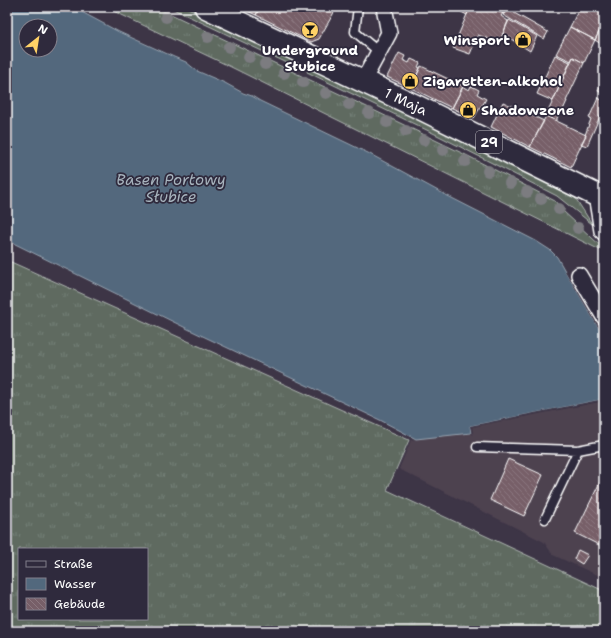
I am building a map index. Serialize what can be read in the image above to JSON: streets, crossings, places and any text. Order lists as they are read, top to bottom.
{
  "streets": {
    "main road": ["1 Maja", "29"]
  },
  "water": ["Basen Portowy Słubice"],
  "places": {
    "bar": ["Underground Słubice"],
    "shop": ["Winsport", "Zigaretten-alkohol", "Shadowzone"]
  },
  "legend": ["Straße", "Wasser", "Gebäude"],
  "north": "top right"
}
